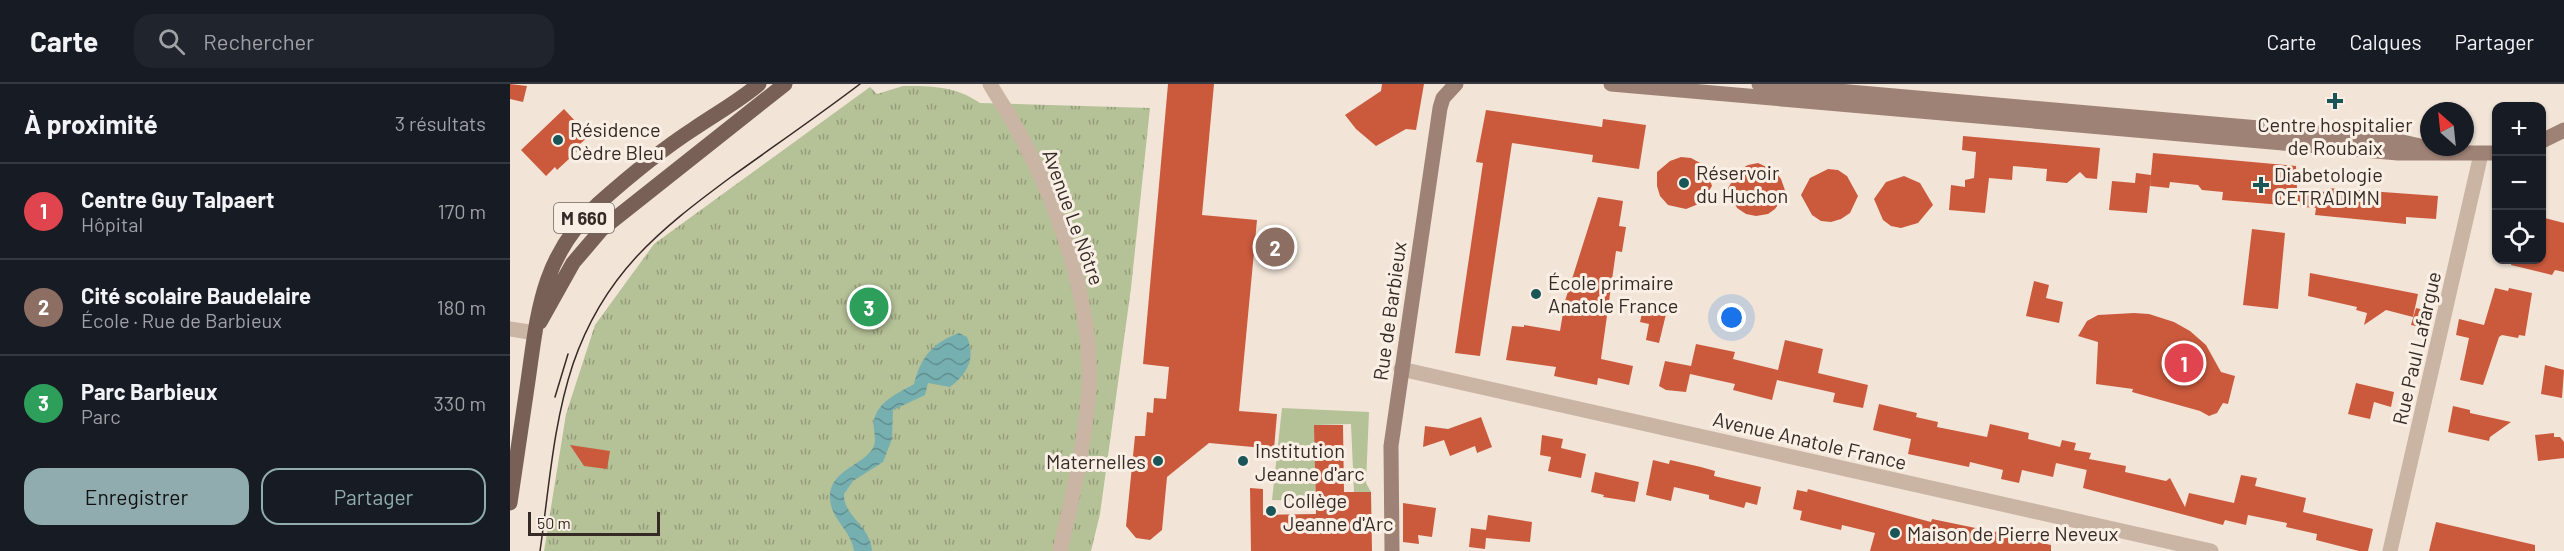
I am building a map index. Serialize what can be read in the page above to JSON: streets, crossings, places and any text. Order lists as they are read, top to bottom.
{
  "streets": {
    "main road": ["M 660"],
    "street": [
      "Avenue Le Nôtre",
      "Rue de Barbieux",
      "Rue Paul Lafargue",
      "Avenue Anatole France"
    ]
  },
  "crossings": [
    ["Rue de Barbieux", "Avenue Anatole France"]
  ],
  "places": {
    "health": ["Centre hospitalier de Roubaix", "Diabetologie CETRADIMN"],
    "other": [
      "Résidence Cèdre Bleu",
      "Réservoir du Huchon",
      "École primaire Anatole France",
      "Maternelles",
      "Institution Jeanne d'arc",
      "Collège Jeanne d'Arc",
      "Maison de Pierre Neveux"
    ]
  },
  "scale_bar": "50 m",
  "north": "top left",
  "page": {
    "header": "Carte",
    "search": "Rechercher",
    "nav": ["Carte", "Calques", "Partager"],
    "heading": ["À proximité", "3 résultats"],
    "map_buttons": ["+", "−"],
    "list": [
      {
        "mark": "1",
        "name": "Centre Guy Talpaert",
        "note": "Hôpital",
        "value": "170 m"
      },
      {
        "mark": "2",
        "name": "Cité scolaire Baudelaire",
        "note": "École · Rue de Barbieux",
        "value": "180 m"
      },
      {
        "mark": "3",
        "name": "Parc Barbieux",
        "note": "Parc",
        "value": "330 m"
      }
    ],
    "pins": ["2", "3", "1"],
    "buttons": ["Enregistrer", "Partager"],
    "scale": "50 m"
  }
}
